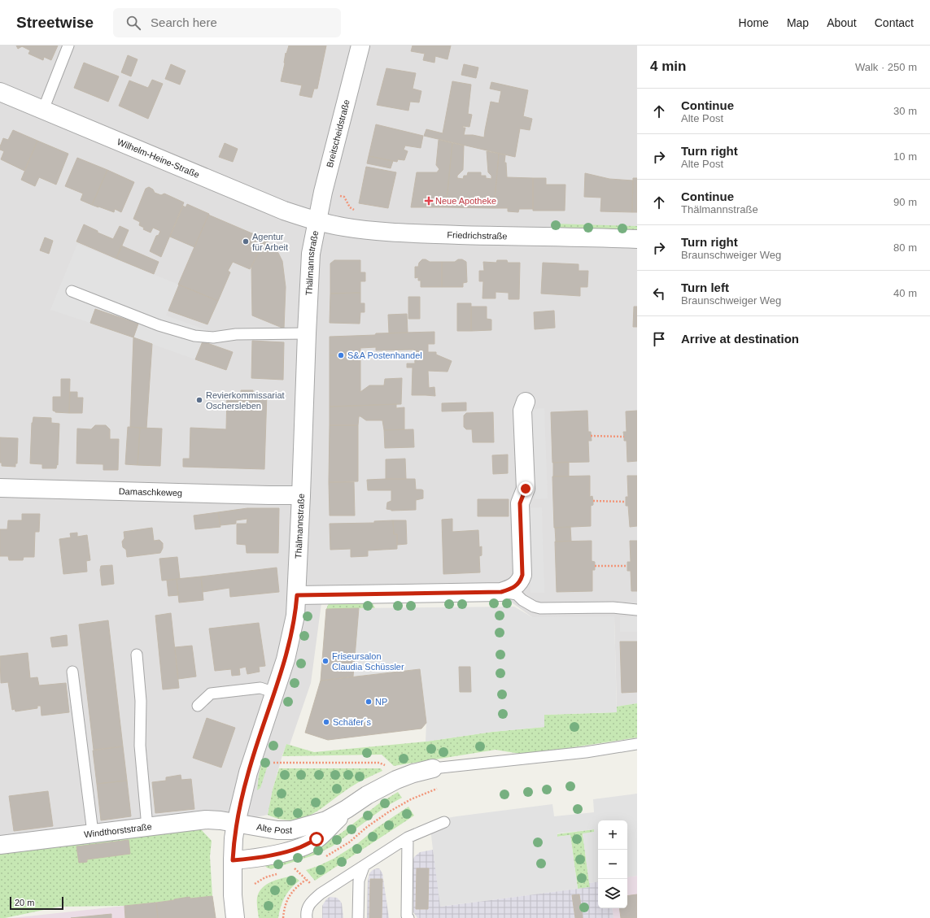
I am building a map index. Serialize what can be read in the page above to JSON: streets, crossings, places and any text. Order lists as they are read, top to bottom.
{
  "streets": {
    "street": [
      "Breitscheidstraße",
      "Wilhelm-Heine-Straße",
      "Friedrichstraße",
      "Thälmannstraße",
      "Damaschkeweg",
      "Alte Post",
      "Windthorststraße"
    ]
  },
  "crossings": [
    ["Breitscheidstraße", "Wilhelm-Heine-Straße"],
    ["Breitscheidstraße", "Friedrichstraße"],
    ["Breitscheidstraße", "Thälmannstraße"],
    ["Wilhelm-Heine-Straße", "Friedrichstraße"],
    ["Wilhelm-Heine-Straße", "Thälmannstraße"],
    ["Friedrichstraße", "Thälmannstraße"],
    ["Thälmannstraße", "Damaschkeweg"],
    ["Thälmannstraße", "Alte Post"],
    ["Thälmannstraße", "Windthorststraße"],
    ["Alte Post", "Windthorststraße"]
  ],
  "places": {
    "health": ["Neue Apotheke"],
    "other": [
      "Agentur für Arbeit",
      "S&A Postenhandel",
      "Revierkommissariat Oschersleben",
      "Friseursalon Claudia Schüssler",
      "NP",
      "Schäfer´s"
    ]
  },
  "scale_bar": "20 m",
  "page": {
    "header": "Streetwise",
    "search": "Search here",
    "nav": [
      "Home",
      "Map",
      "About",
      "Contact"
    ],
    "heading": ["4 min", "Walk · 250 m"],
    "list": [
      ["Continue", "Alte Post", "30 m"],
      ["Turn right", "Alte Post", "10 m"],
      ["Continue", "Thälmannstraße", "90 m"],
      ["Turn right", "Braunschweiger Weg", "80 m"],
      ["Turn left", "Braunschweiger Weg", "40 m"],
      "Arrive at destination"
    ],
    "map_buttons": ["+", "−"],
    "scale": "20 m"
  }
}
